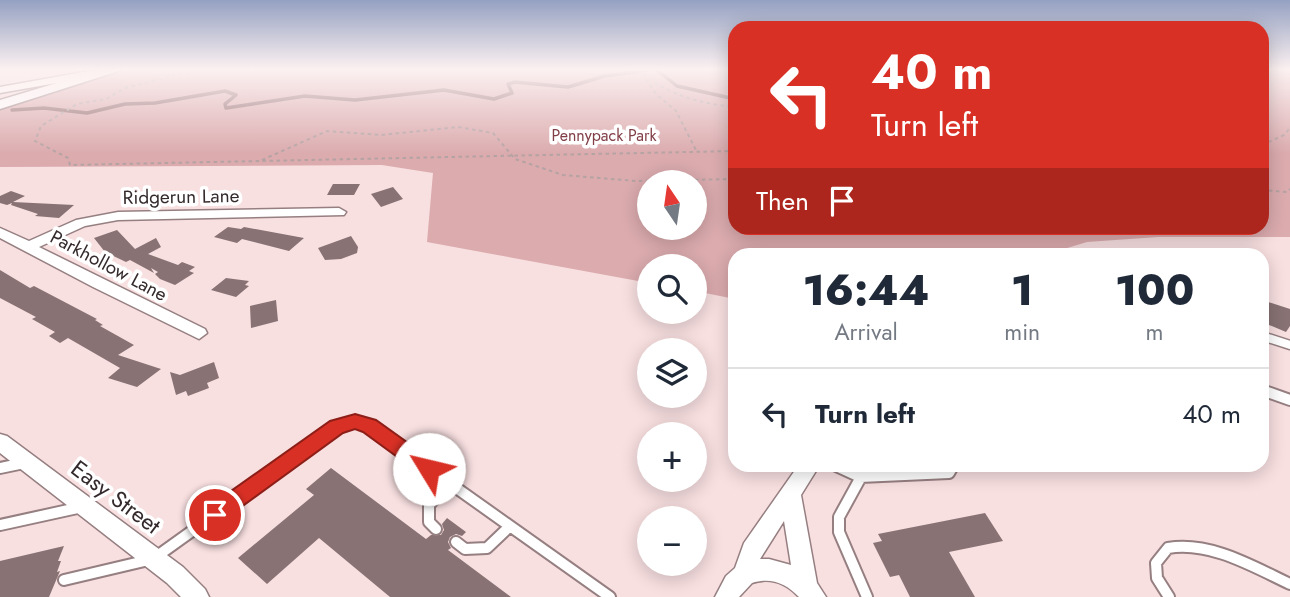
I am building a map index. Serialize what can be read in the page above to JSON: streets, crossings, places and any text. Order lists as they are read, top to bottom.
{
  "streets": {
    "street": ["Ridgerun Lane", "Parkhollow Lane", "Easy Street"]
  },
  "crossings": [
    ["Ridgerun Lane", "Parkhollow Lane"]
  ],
  "parks": ["Pennypack Park"],
  "north": "top",
  "page": {
    "turn": ["40 m", "Turn left"],
    "then": "Then",
    "map_buttons": ["+", "−"],
    "eta": [
      "16:44",
      "Arrival",
      "1",
      "min",
      "100",
      "m"
    ],
    "list": [
      {
        "name": "Turn left",
        "value": "40 m"
      }
    ]
  }
}
